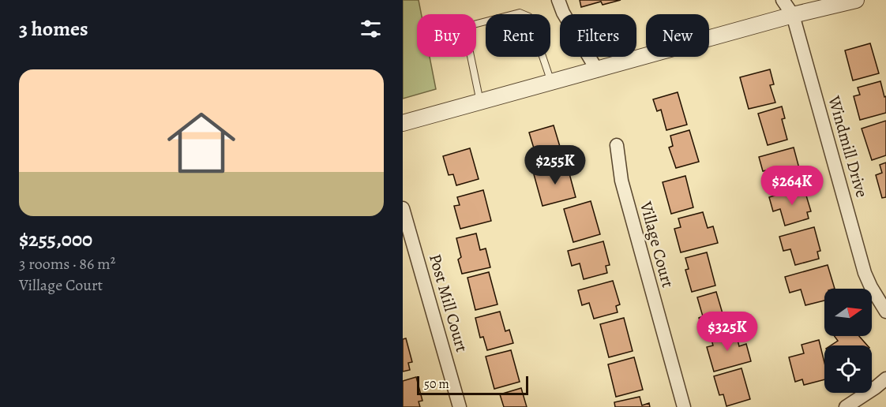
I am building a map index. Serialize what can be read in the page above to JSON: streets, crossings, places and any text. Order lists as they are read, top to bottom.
{
  "streets": {
    "street": ["Windmill Drive", "Village Court", "Post Mill Court"]
  },
  "scale_bar": "50 m",
  "north": "right",
  "page": {
    "heading": "3 homes",
    "chip": [
      "Buy",
      "Rent",
      "Filters",
      "New"
    ],
    "list": [
      {
        "name": "$255,000",
        "note": "3 rooms · 86 m² · Village Court"
      }
    ],
    "price": ["$255K", "$264K", "$325K"],
    "scale": "50 m"
  }
}
